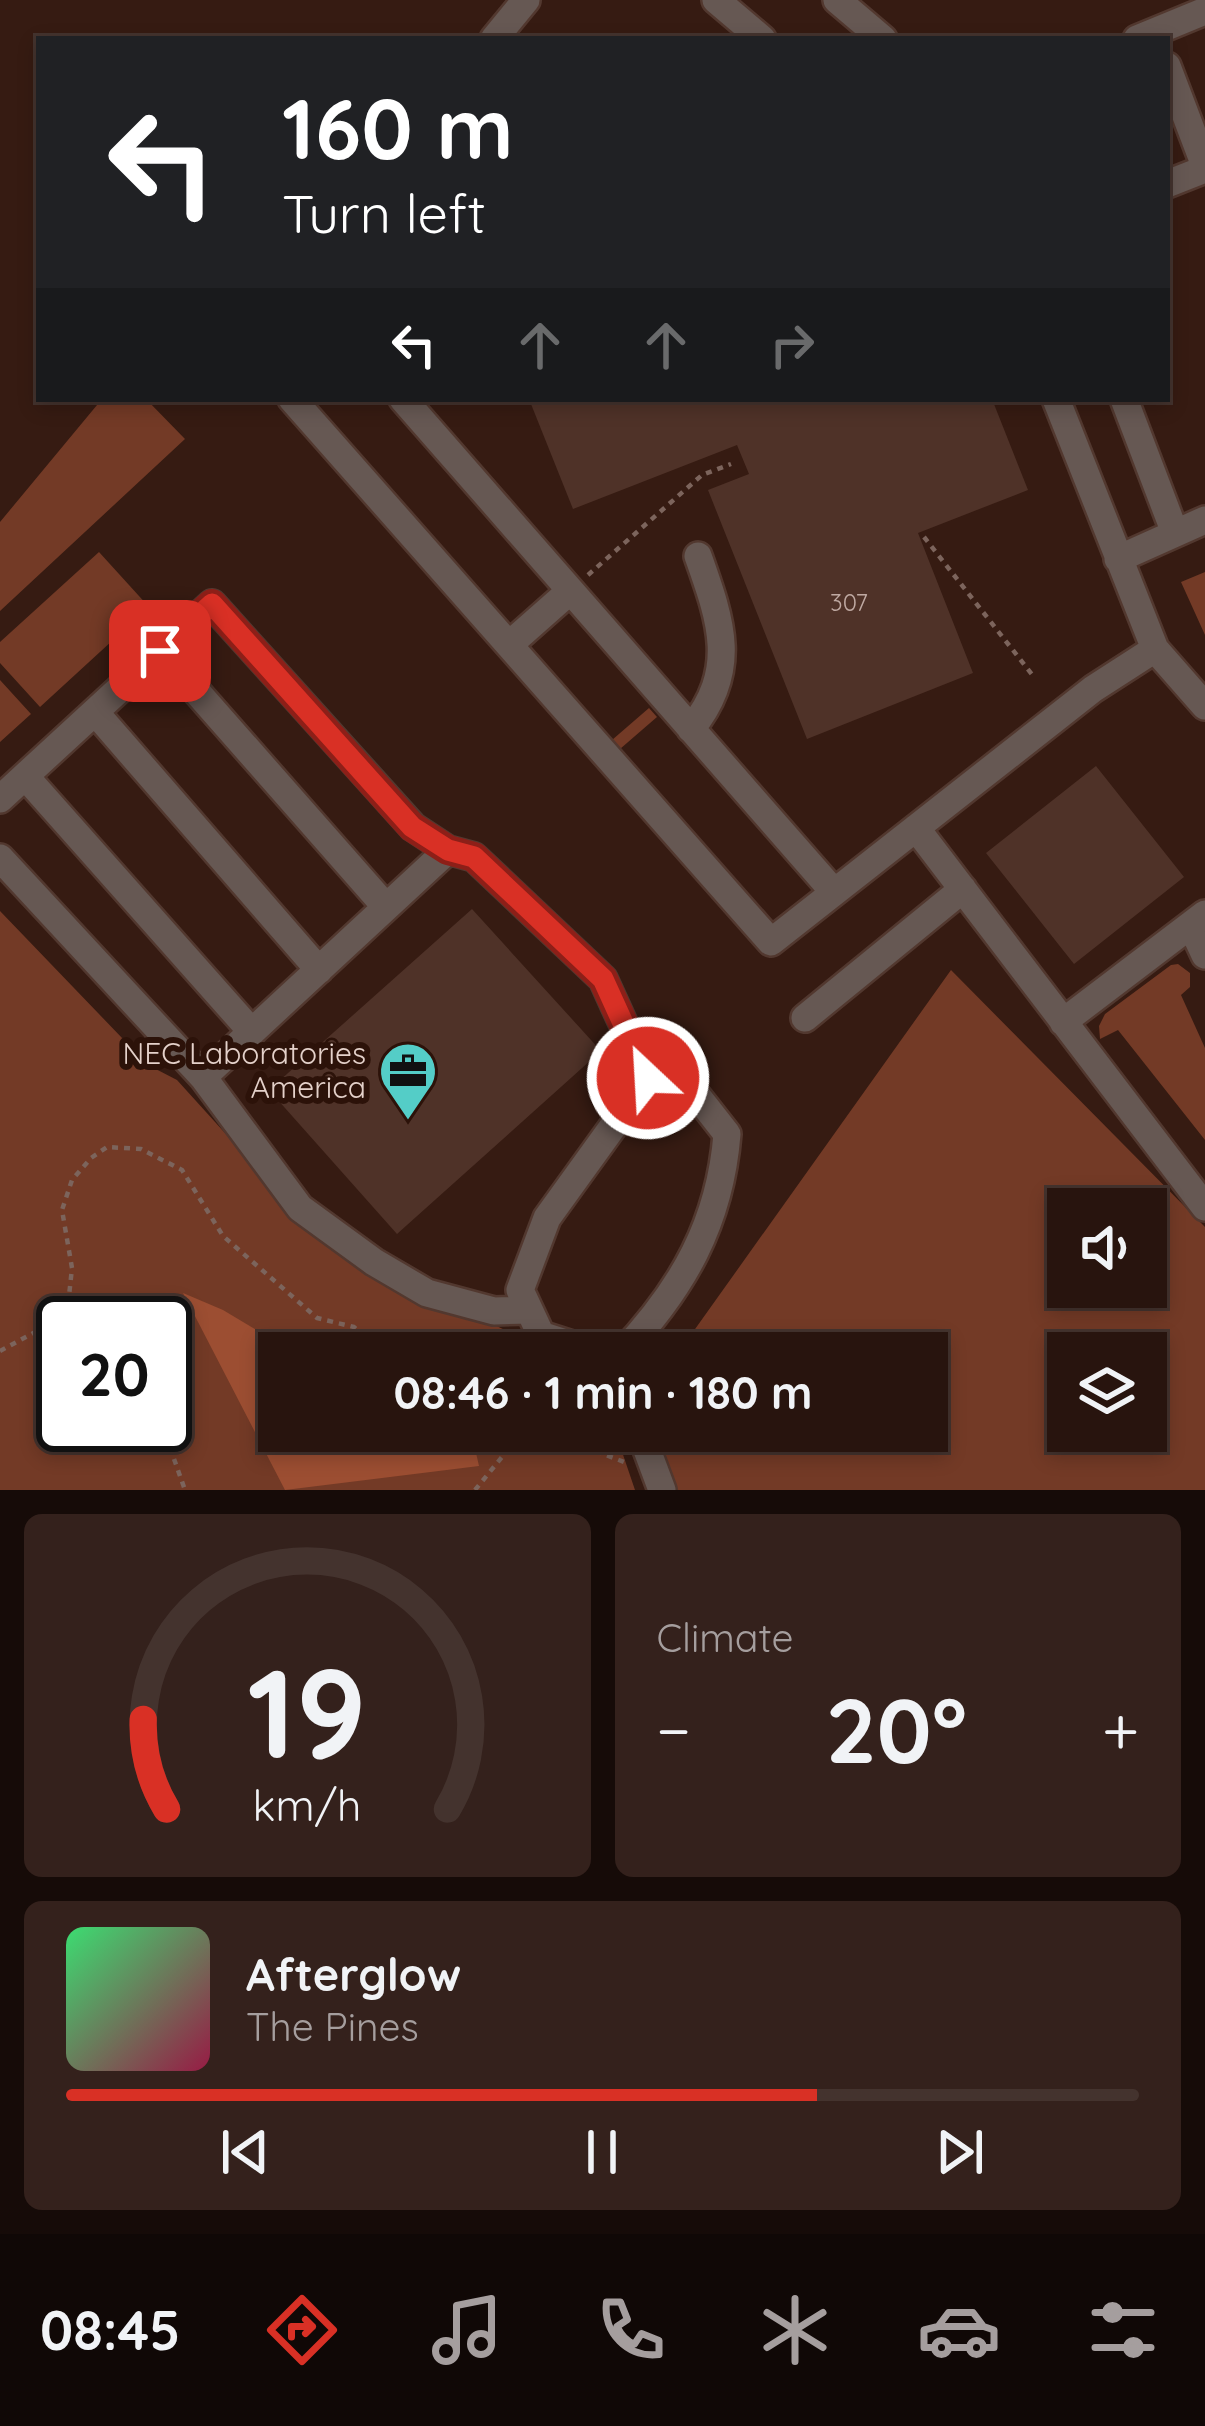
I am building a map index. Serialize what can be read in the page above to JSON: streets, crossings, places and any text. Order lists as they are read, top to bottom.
{
  "places": {
    "office": ["NEC Laboratories America"]
  },
  "house_numbers": ["307"],
  "page": {
    "turn": ["160 m", "Turn left"],
    "limit": "20",
    "trip": "08:46 · 1 min · 180 m",
    "tile": "Climate",
    "heat": ["−", "20°", "+"],
    "song": ["Afterglow", "The Pines"],
    "tabs": "08:45",
    "gauge": ["19", "km/h"]
  }
}
